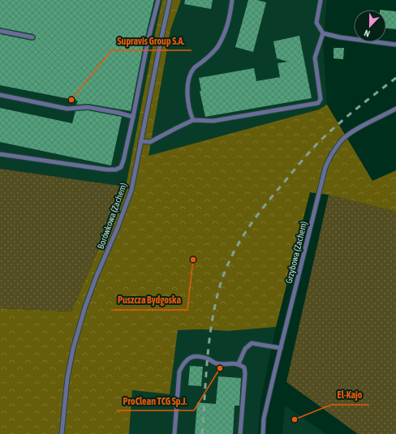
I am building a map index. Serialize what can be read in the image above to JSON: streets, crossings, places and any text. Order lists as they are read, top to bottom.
{
  "streets": {
    "lane": ["Borówkowa (Zachem)", "Grzybowa (Zachem)"]
  },
  "places": [
    "Supravis Group S.A.",
    "Puszcza Bydgoska",
    "ProClean TCG Sp.J.",
    "El-Kajo"
  ],
  "north": "bottom"
}
